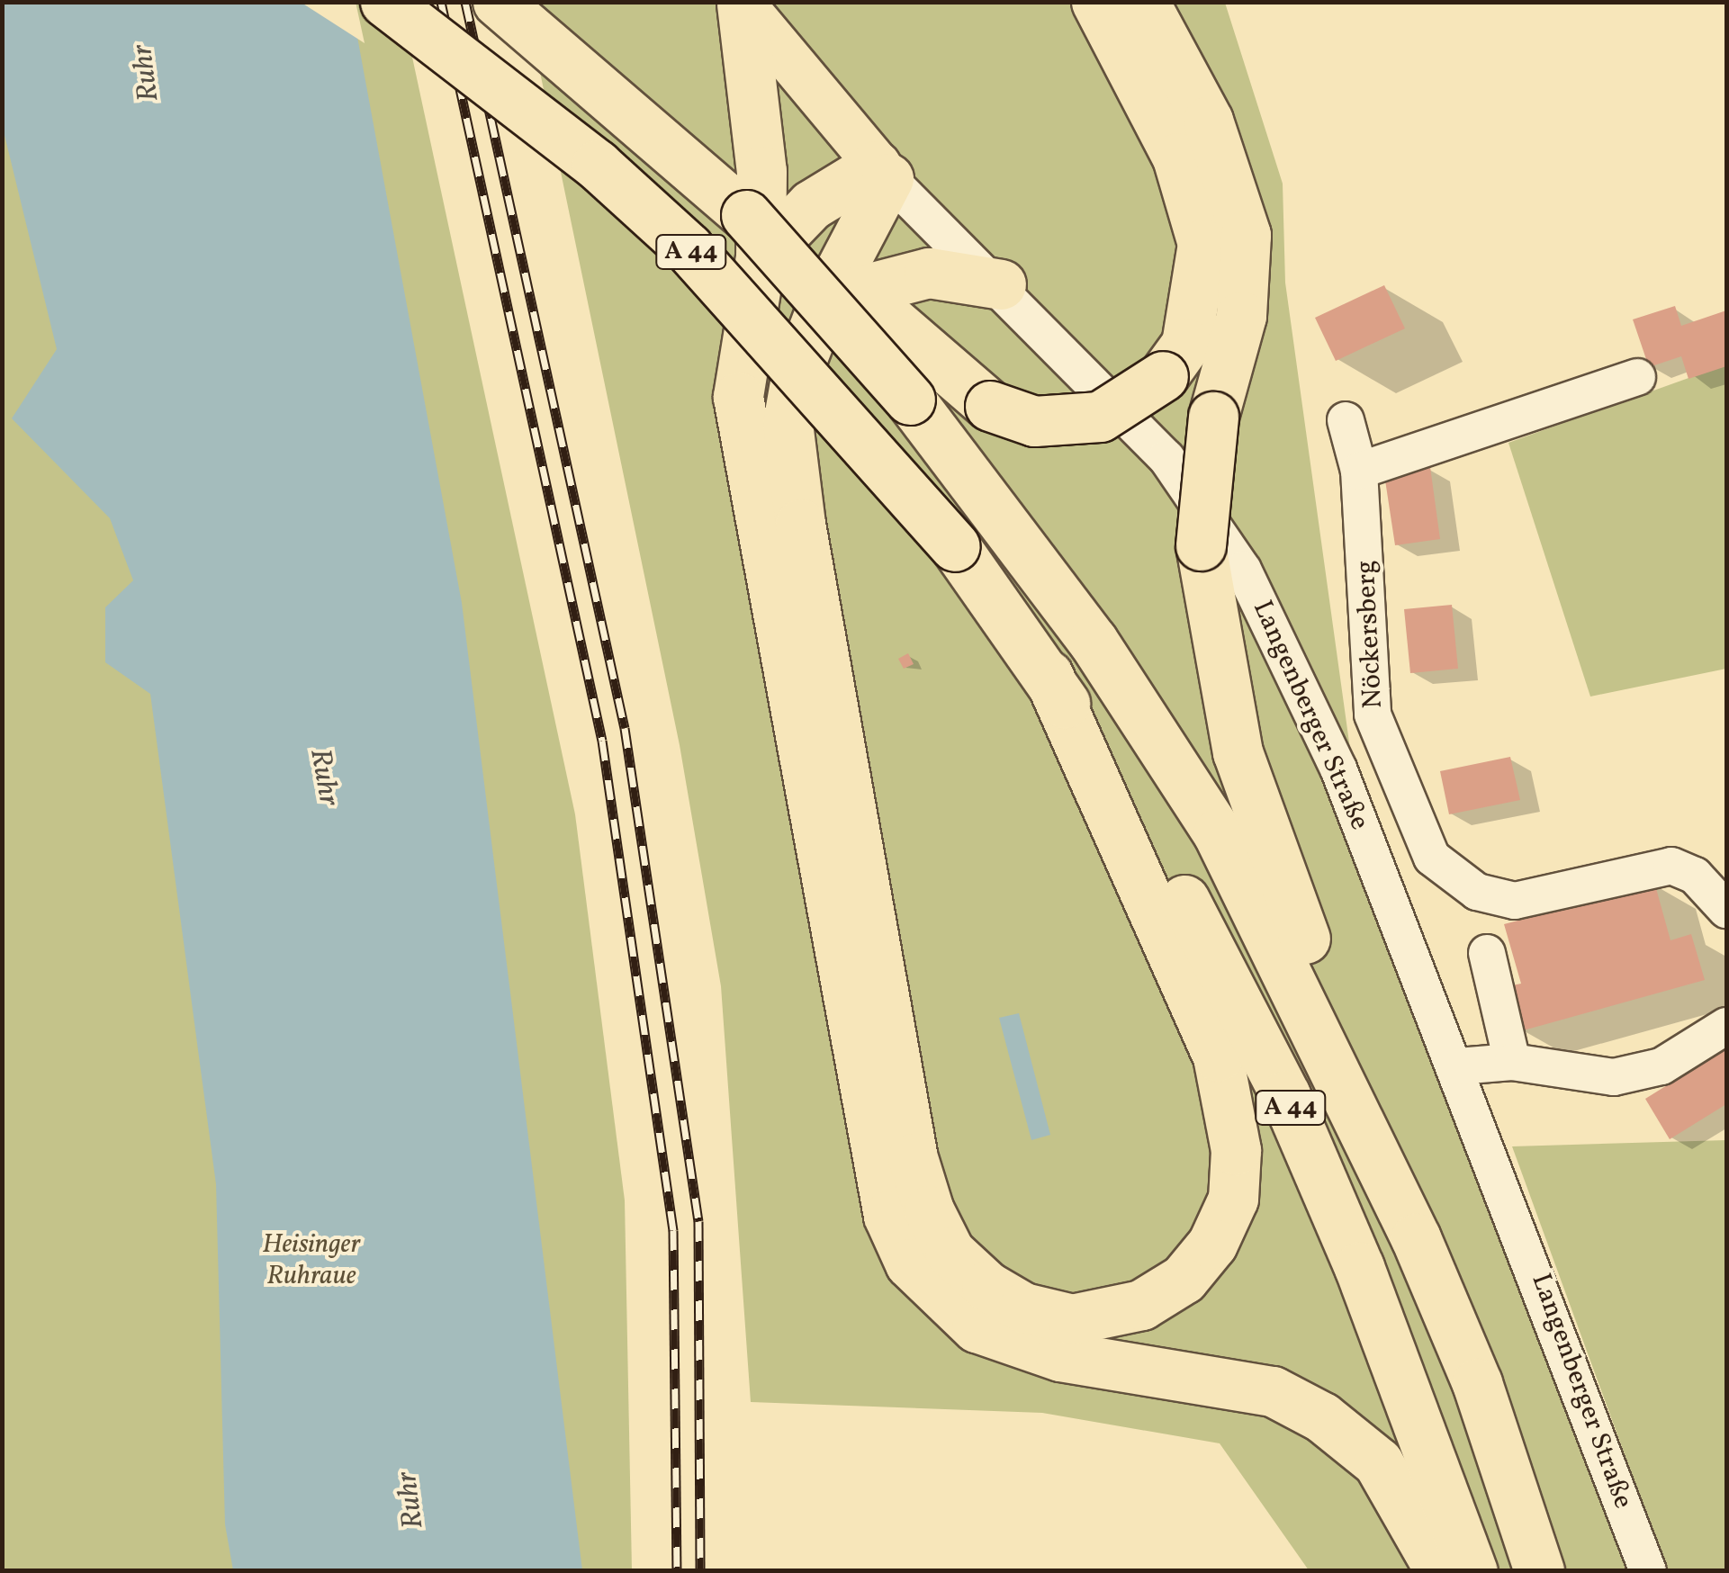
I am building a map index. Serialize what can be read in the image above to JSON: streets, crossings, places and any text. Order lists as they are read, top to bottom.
{
  "streets": {
    "highway": ["A 44"],
    "main road": ["Langenberger Straße"],
    "street": ["Nöckersberg"]
  },
  "water": ["Ruhr"],
  "parks": ["Heisinger Ruhraue"]
}
